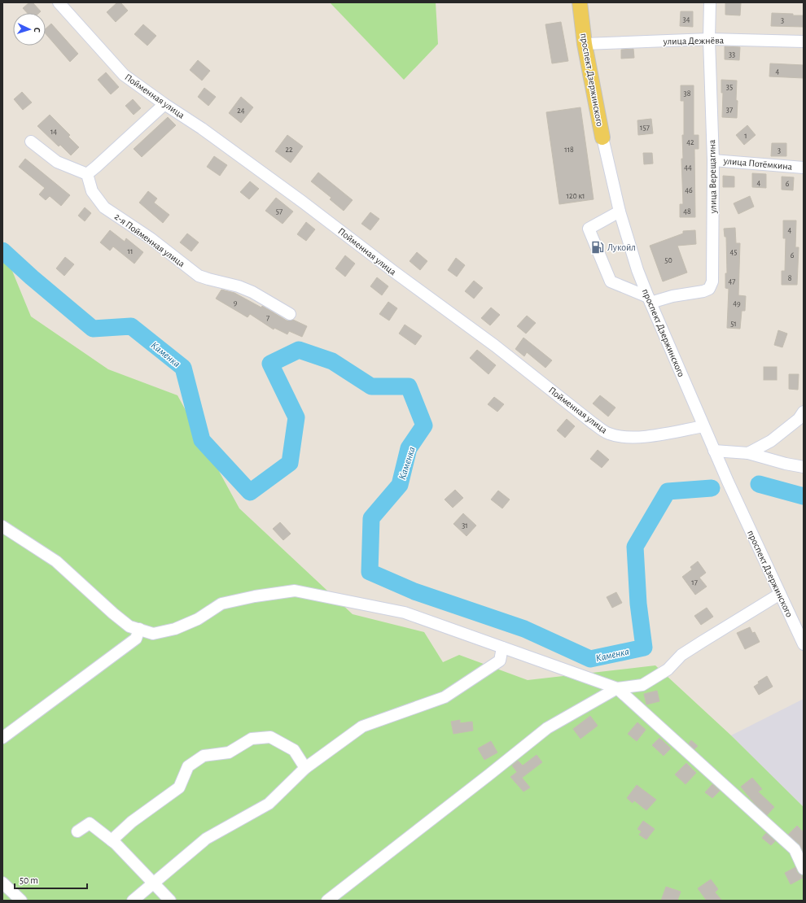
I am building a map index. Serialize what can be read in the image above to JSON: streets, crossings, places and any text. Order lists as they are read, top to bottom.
{
  "streets": {
    "main road": ["проспект Дзержинского"],
    "street": [
      "улица Дежнёва",
      "Пойменная улица",
      "улица Потёмкина",
      "улица Верещагина",
      "2-я Пойменная улица"
    ]
  },
  "crossings": [
    ["улица Дежнёва", "проспект Дзержинского"],
    ["улица Дежнёва", "улица Верещагина"],
    ["проспект Дзержинского", "Пойменная улица"],
    ["проспект Дзержинского", "улица Верещагина"],
    ["улица Потёмкина", "улица Верещагина"]
  ],
  "water": ["Каменка"],
  "places": {
    "fuel station": ["Лукойл"]
  },
  "house_numbers": [
    "34",
    "3",
    "33",
    "4",
    "35",
    "38",
    "37",
    "24",
    "157",
    "14",
    "1",
    "42",
    "22",
    "118",
    "3",
    "44",
    "4",
    "6",
    "46",
    "120 к1",
    "57",
    "48",
    "4",
    "11",
    "45",
    "6",
    "50",
    "8",
    "47",
    "9",
    "49",
    "7",
    "51",
    "31",
    "17"
  ],
  "scale_bar": "50 m",
  "north": "right"
}
